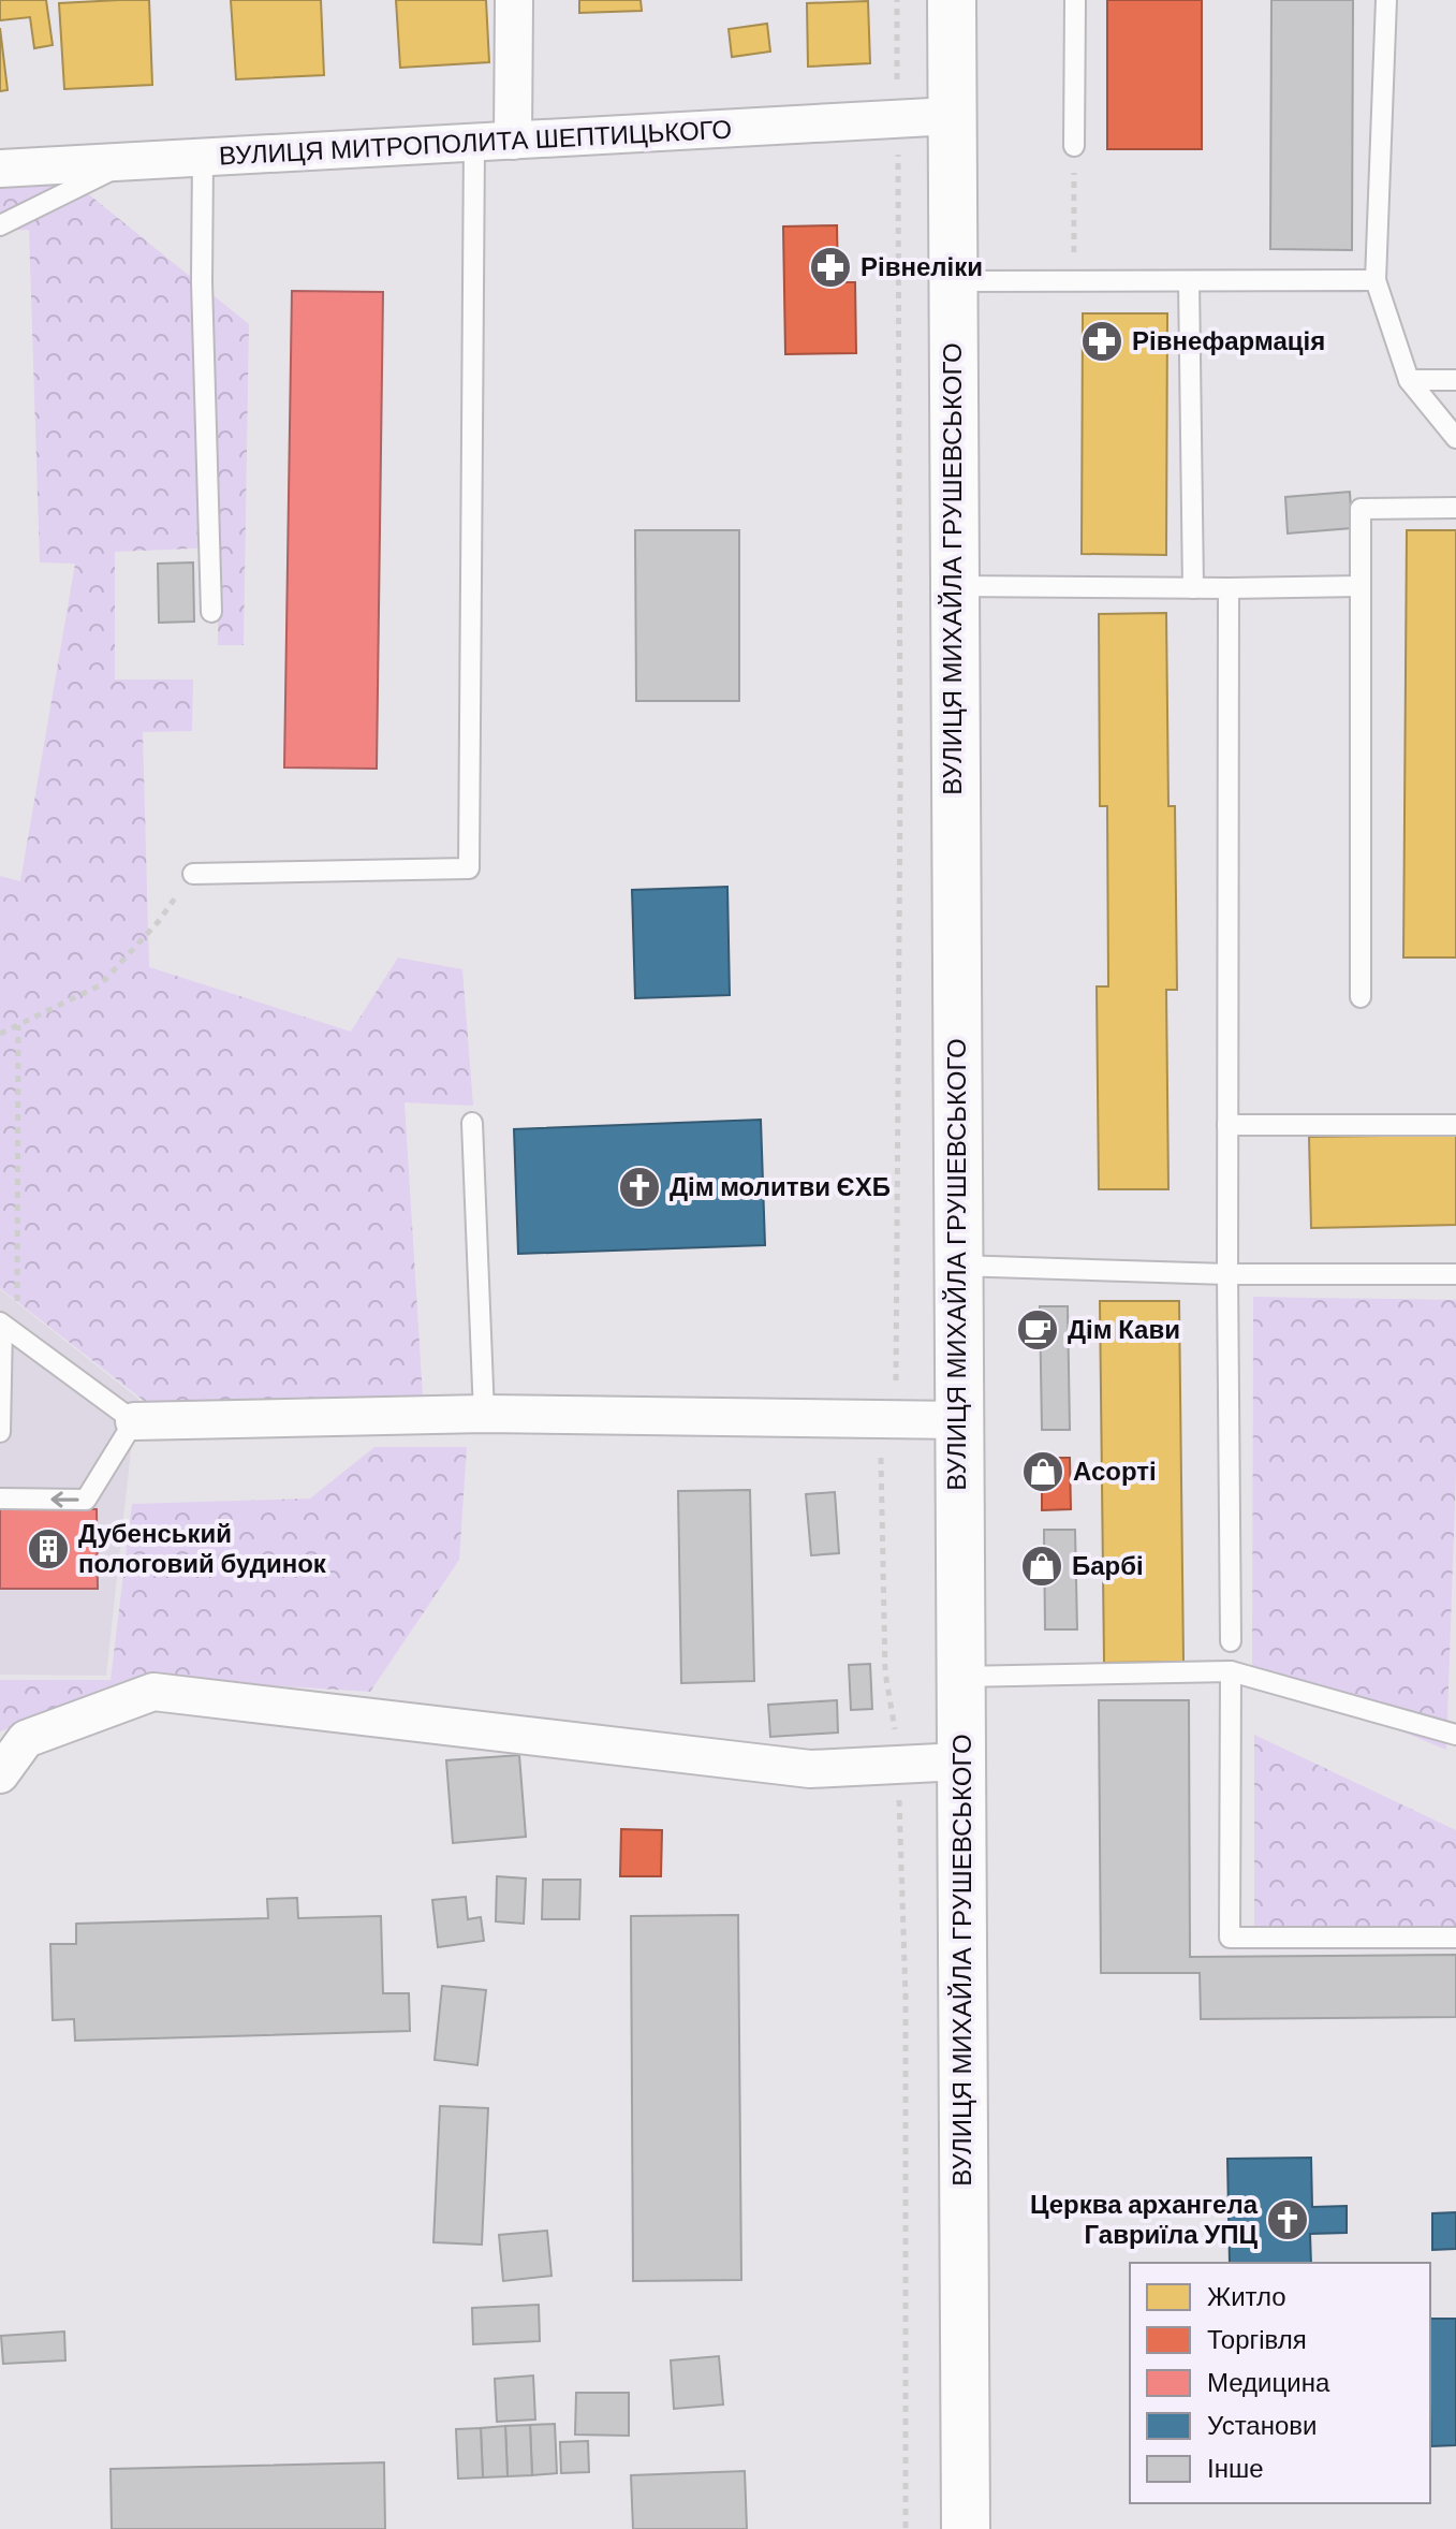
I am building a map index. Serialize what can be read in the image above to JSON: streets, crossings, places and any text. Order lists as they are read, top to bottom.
{
  "streets": {
    "main road": ["ВУЛИЦЯ МИХАЙЛА ГРУШЕВСЬКОГО"],
    "street": ["ВУЛИЦЯ МИТРОПОЛИТА ШЕПТИЦЬКОГО"]
  },
  "crossings": [
    ["ВУЛИЦЯ МИТРОПОЛИТА ШЕПТИЦЬКОГО", "ВУЛИЦЯ МИХАЙЛА ГРУШЕВСЬКОГО"]
  ],
  "places": {
    "pharmacy": ["Рівнеліки", "Рівнефармація"],
    "church": ["Дім молитви ЄХБ", "Церква архангела Гавриїла УПЦ"],
    "cafe": ["Дім Кави"],
    "shop": ["Асорті", "Барбі"],
    "building": ["Дубенський пологовий будинок"]
  },
  "legend": [
    "Житло",
    "Торгівля",
    "Медицина",
    "Установи",
    "Інше"
  ]
}
